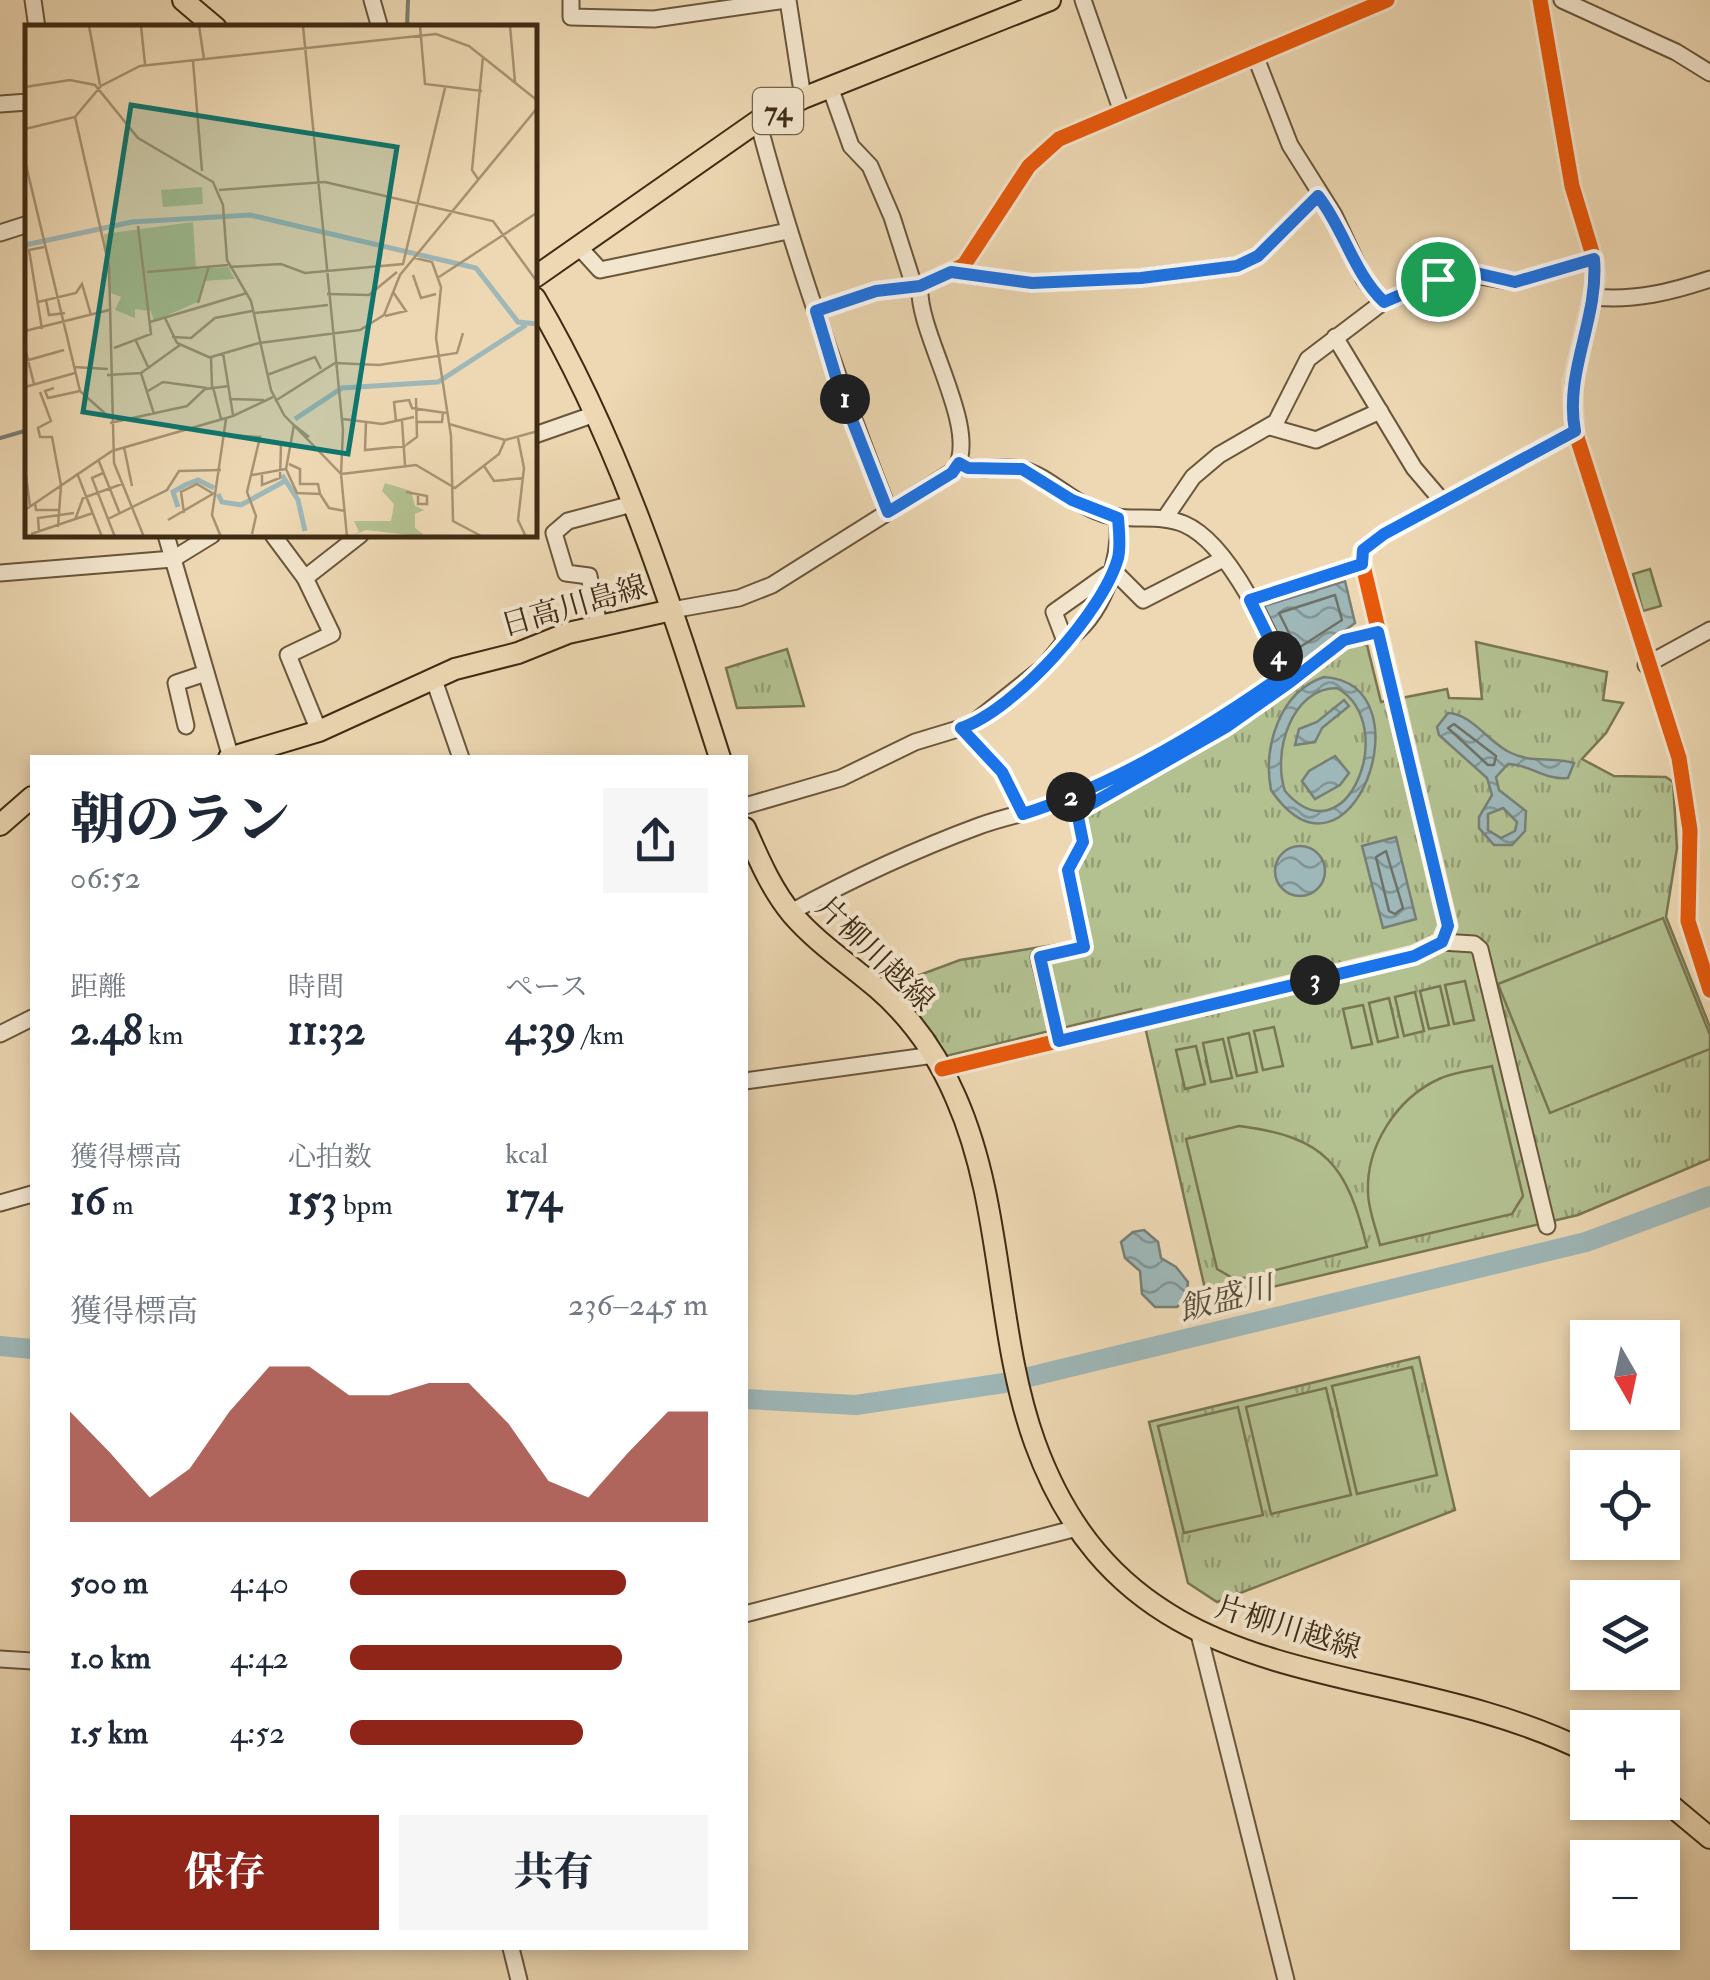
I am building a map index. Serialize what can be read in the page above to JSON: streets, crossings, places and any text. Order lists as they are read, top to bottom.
{
  "streets": {
    "main road": ["74", "日高川島線", "片柳川越線"]
  },
  "water": ["飯盛川"],
  "north": "bottom",
  "page": {
    "pins": [
      "1",
      "4",
      "2",
      "3"
    ],
    "heading": ["朝のラン", "06:52"],
    "stats": [
      ["距離", "2.48 km"],
      ["時間", "11:32"],
      ["ペース", "4:39 /km"],
      ["獲得標高", "16 m"],
      ["心拍数", "153 bpm"],
      ["kcal", "174"]
    ],
    "chart": ["獲得標高", "236–245 m"],
    "map_buttons": ["+", "−"],
    "list": [
      {
        "name": "500 m",
        "note": "4:40"
      },
      {
        "name": "1.0 km",
        "note": "4:42"
      },
      {
        "name": "1.5 km",
        "note": "4:52"
      }
    ],
    "buttons": ["保存", "共有"]
  }
}
